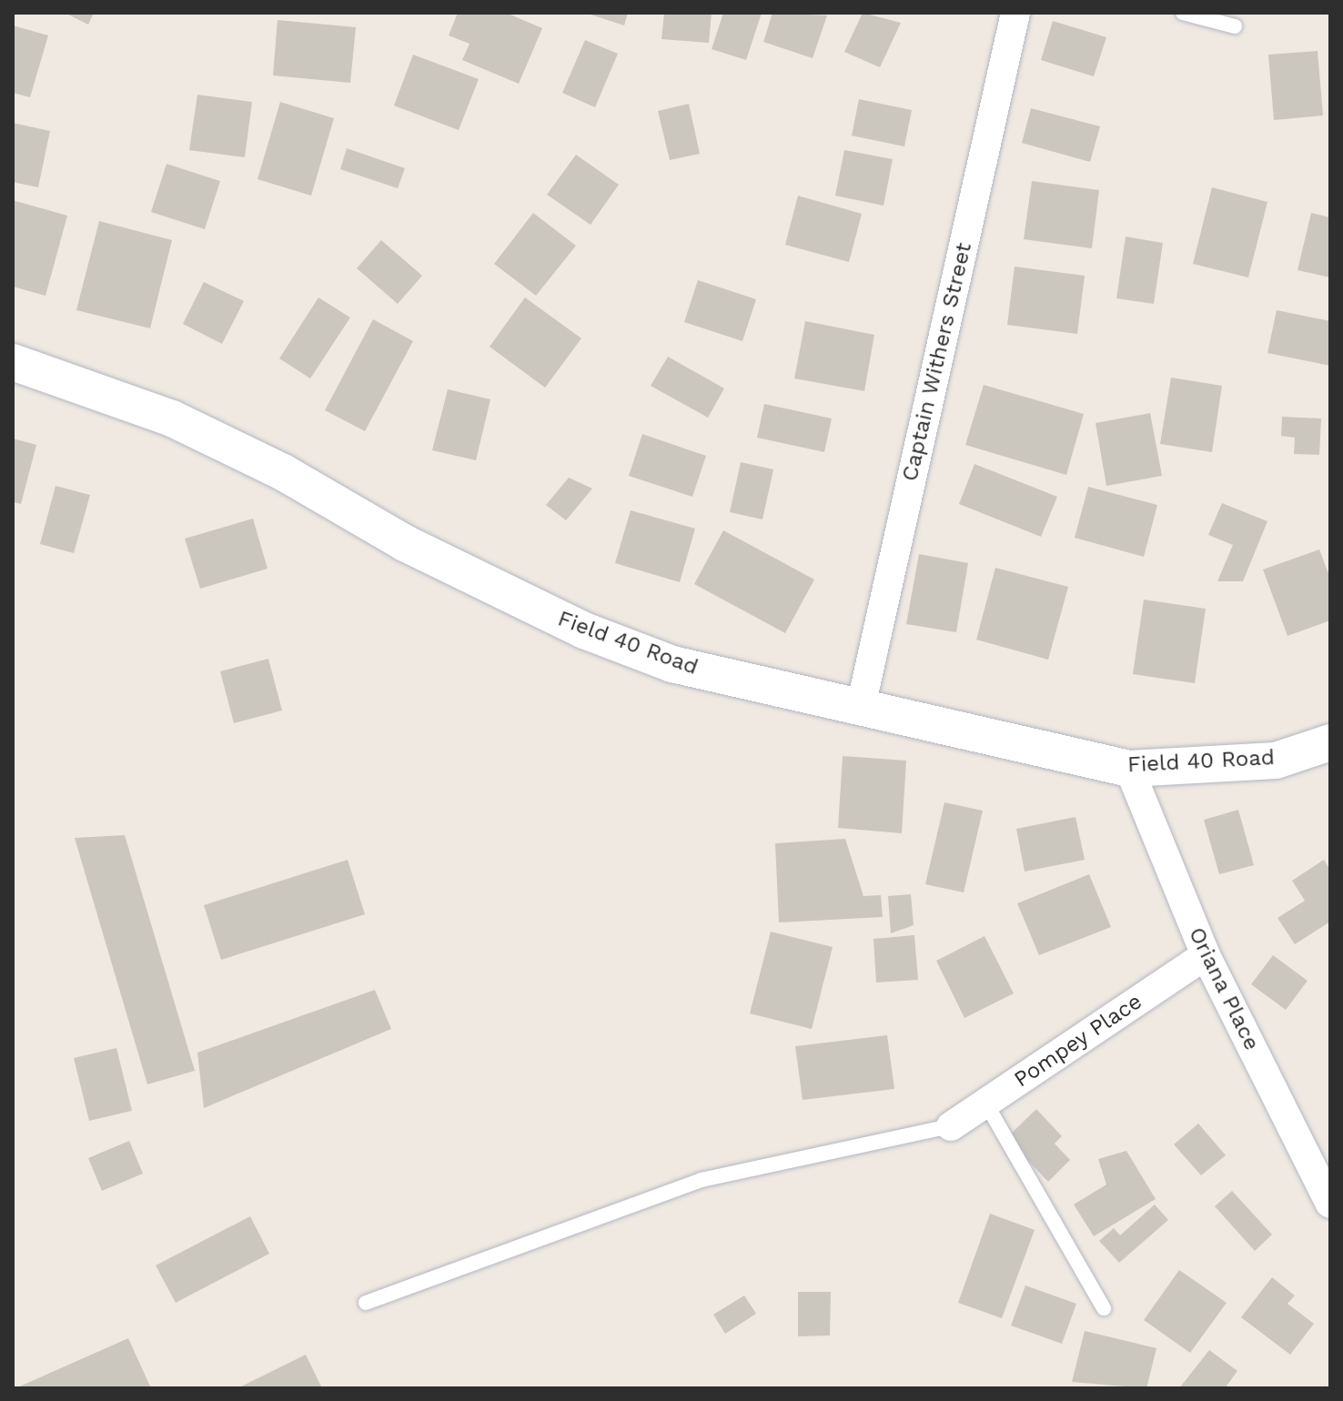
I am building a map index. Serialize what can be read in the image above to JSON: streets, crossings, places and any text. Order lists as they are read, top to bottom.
{
  "streets": {
    "street": [
      "Captain Withers Street",
      "Field 40 Road",
      "Oriana Place",
      "Pompey Place"
    ]
  },
  "crossings": [
    ["Captain Withers Street", "Field 40 Road"],
    ["Field 40 Road", "Oriana Place"],
    ["Oriana Place", "Pompey Place"]
  ]
}
